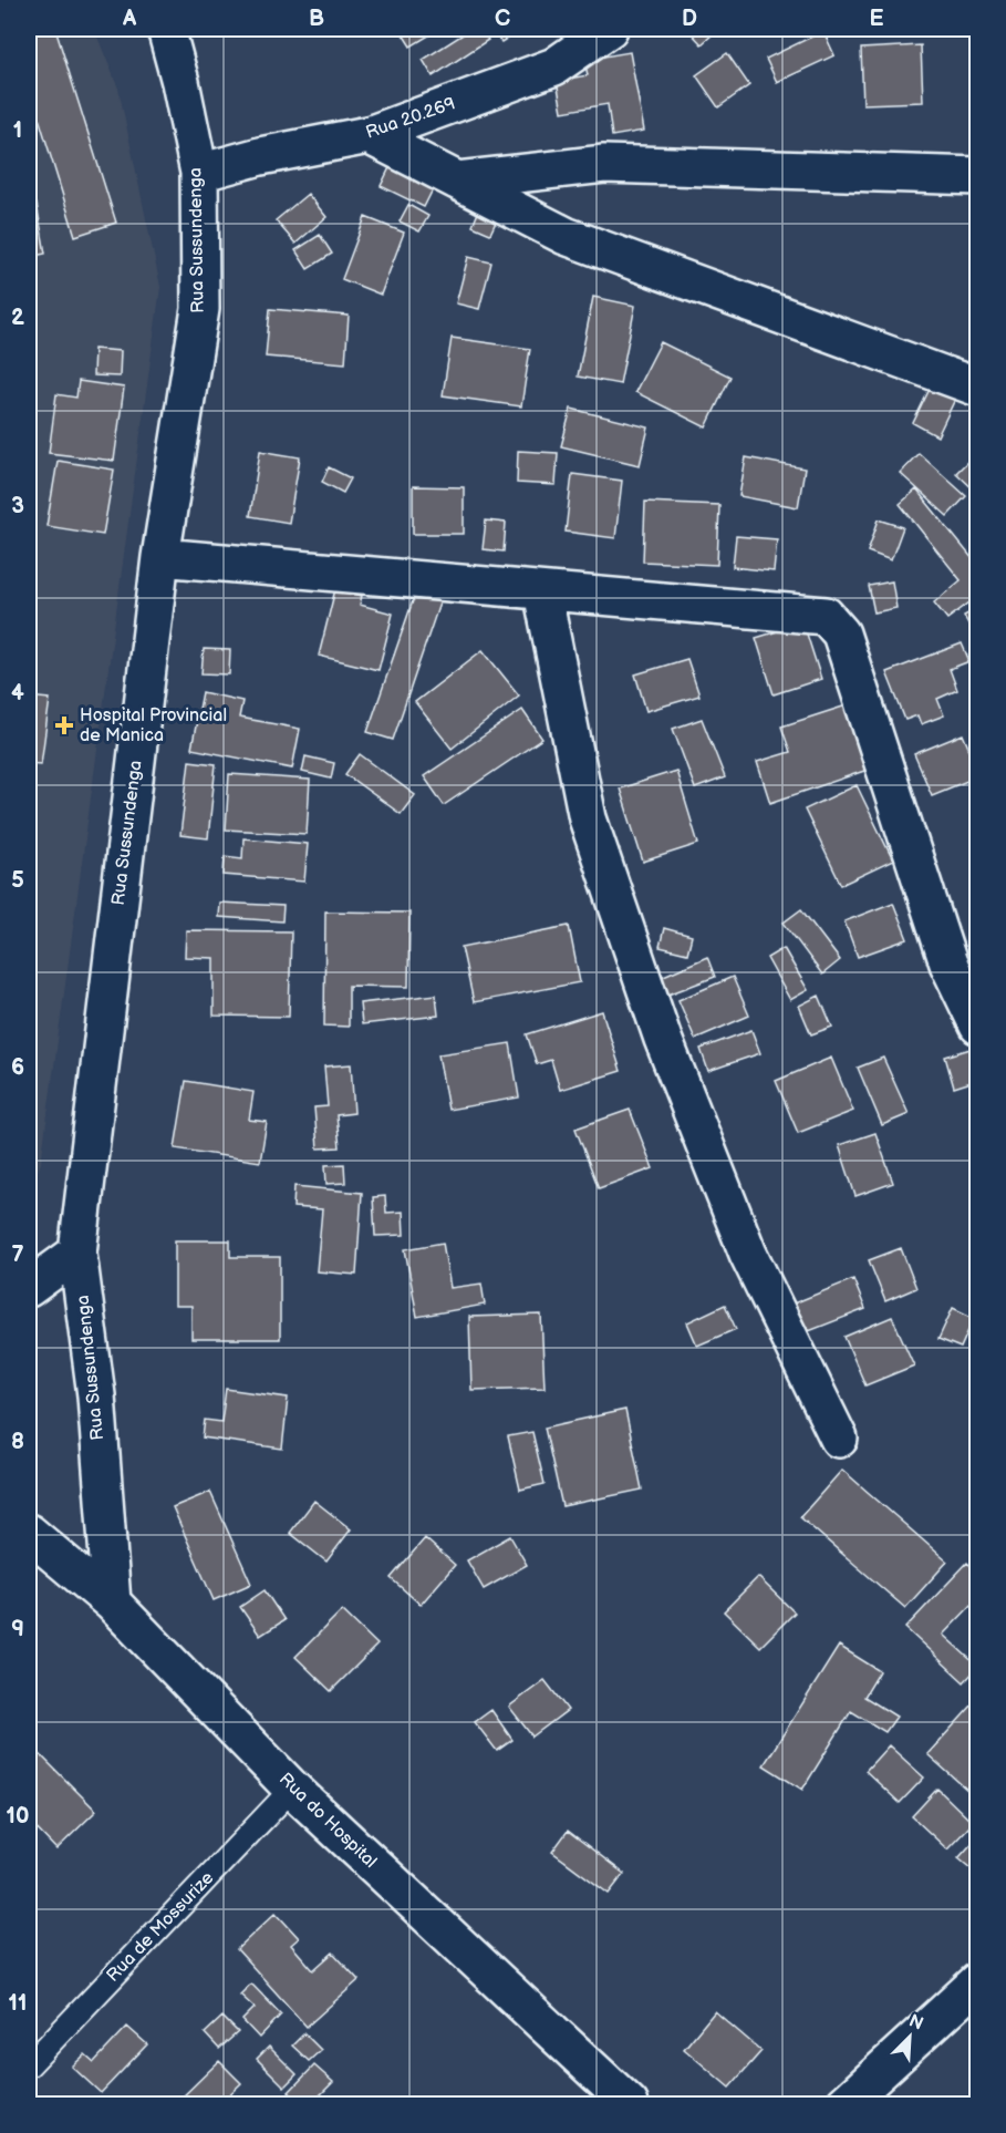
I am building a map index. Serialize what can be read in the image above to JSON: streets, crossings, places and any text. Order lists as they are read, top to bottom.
{
  "streets": {
    "street": ["Rua 20.269", "Rua Sussundenga", "Rua do Hospital"],
    "lane": ["Rua de Mossurize"]
  },
  "crossings": [
    ["Rua 20.269", "Rua Sussundenga"],
    ["Rua Sussundenga", "Rua do Hospital"],
    ["Rua do Hospital", "Rua de Mossurize"]
  ],
  "places": {
    "health": ["Hospital Provincial de Manica"]
  },
  "north": "top right",
  "grid": {
    "columns": [
      "A",
      "B",
      "C",
      "D",
      "E"
    ],
    "rows": [
      "1",
      "2",
      "3",
      "4",
      "5",
      "6",
      "7",
      "8",
      "9",
      "10",
      "11"
    ]
  }
}
